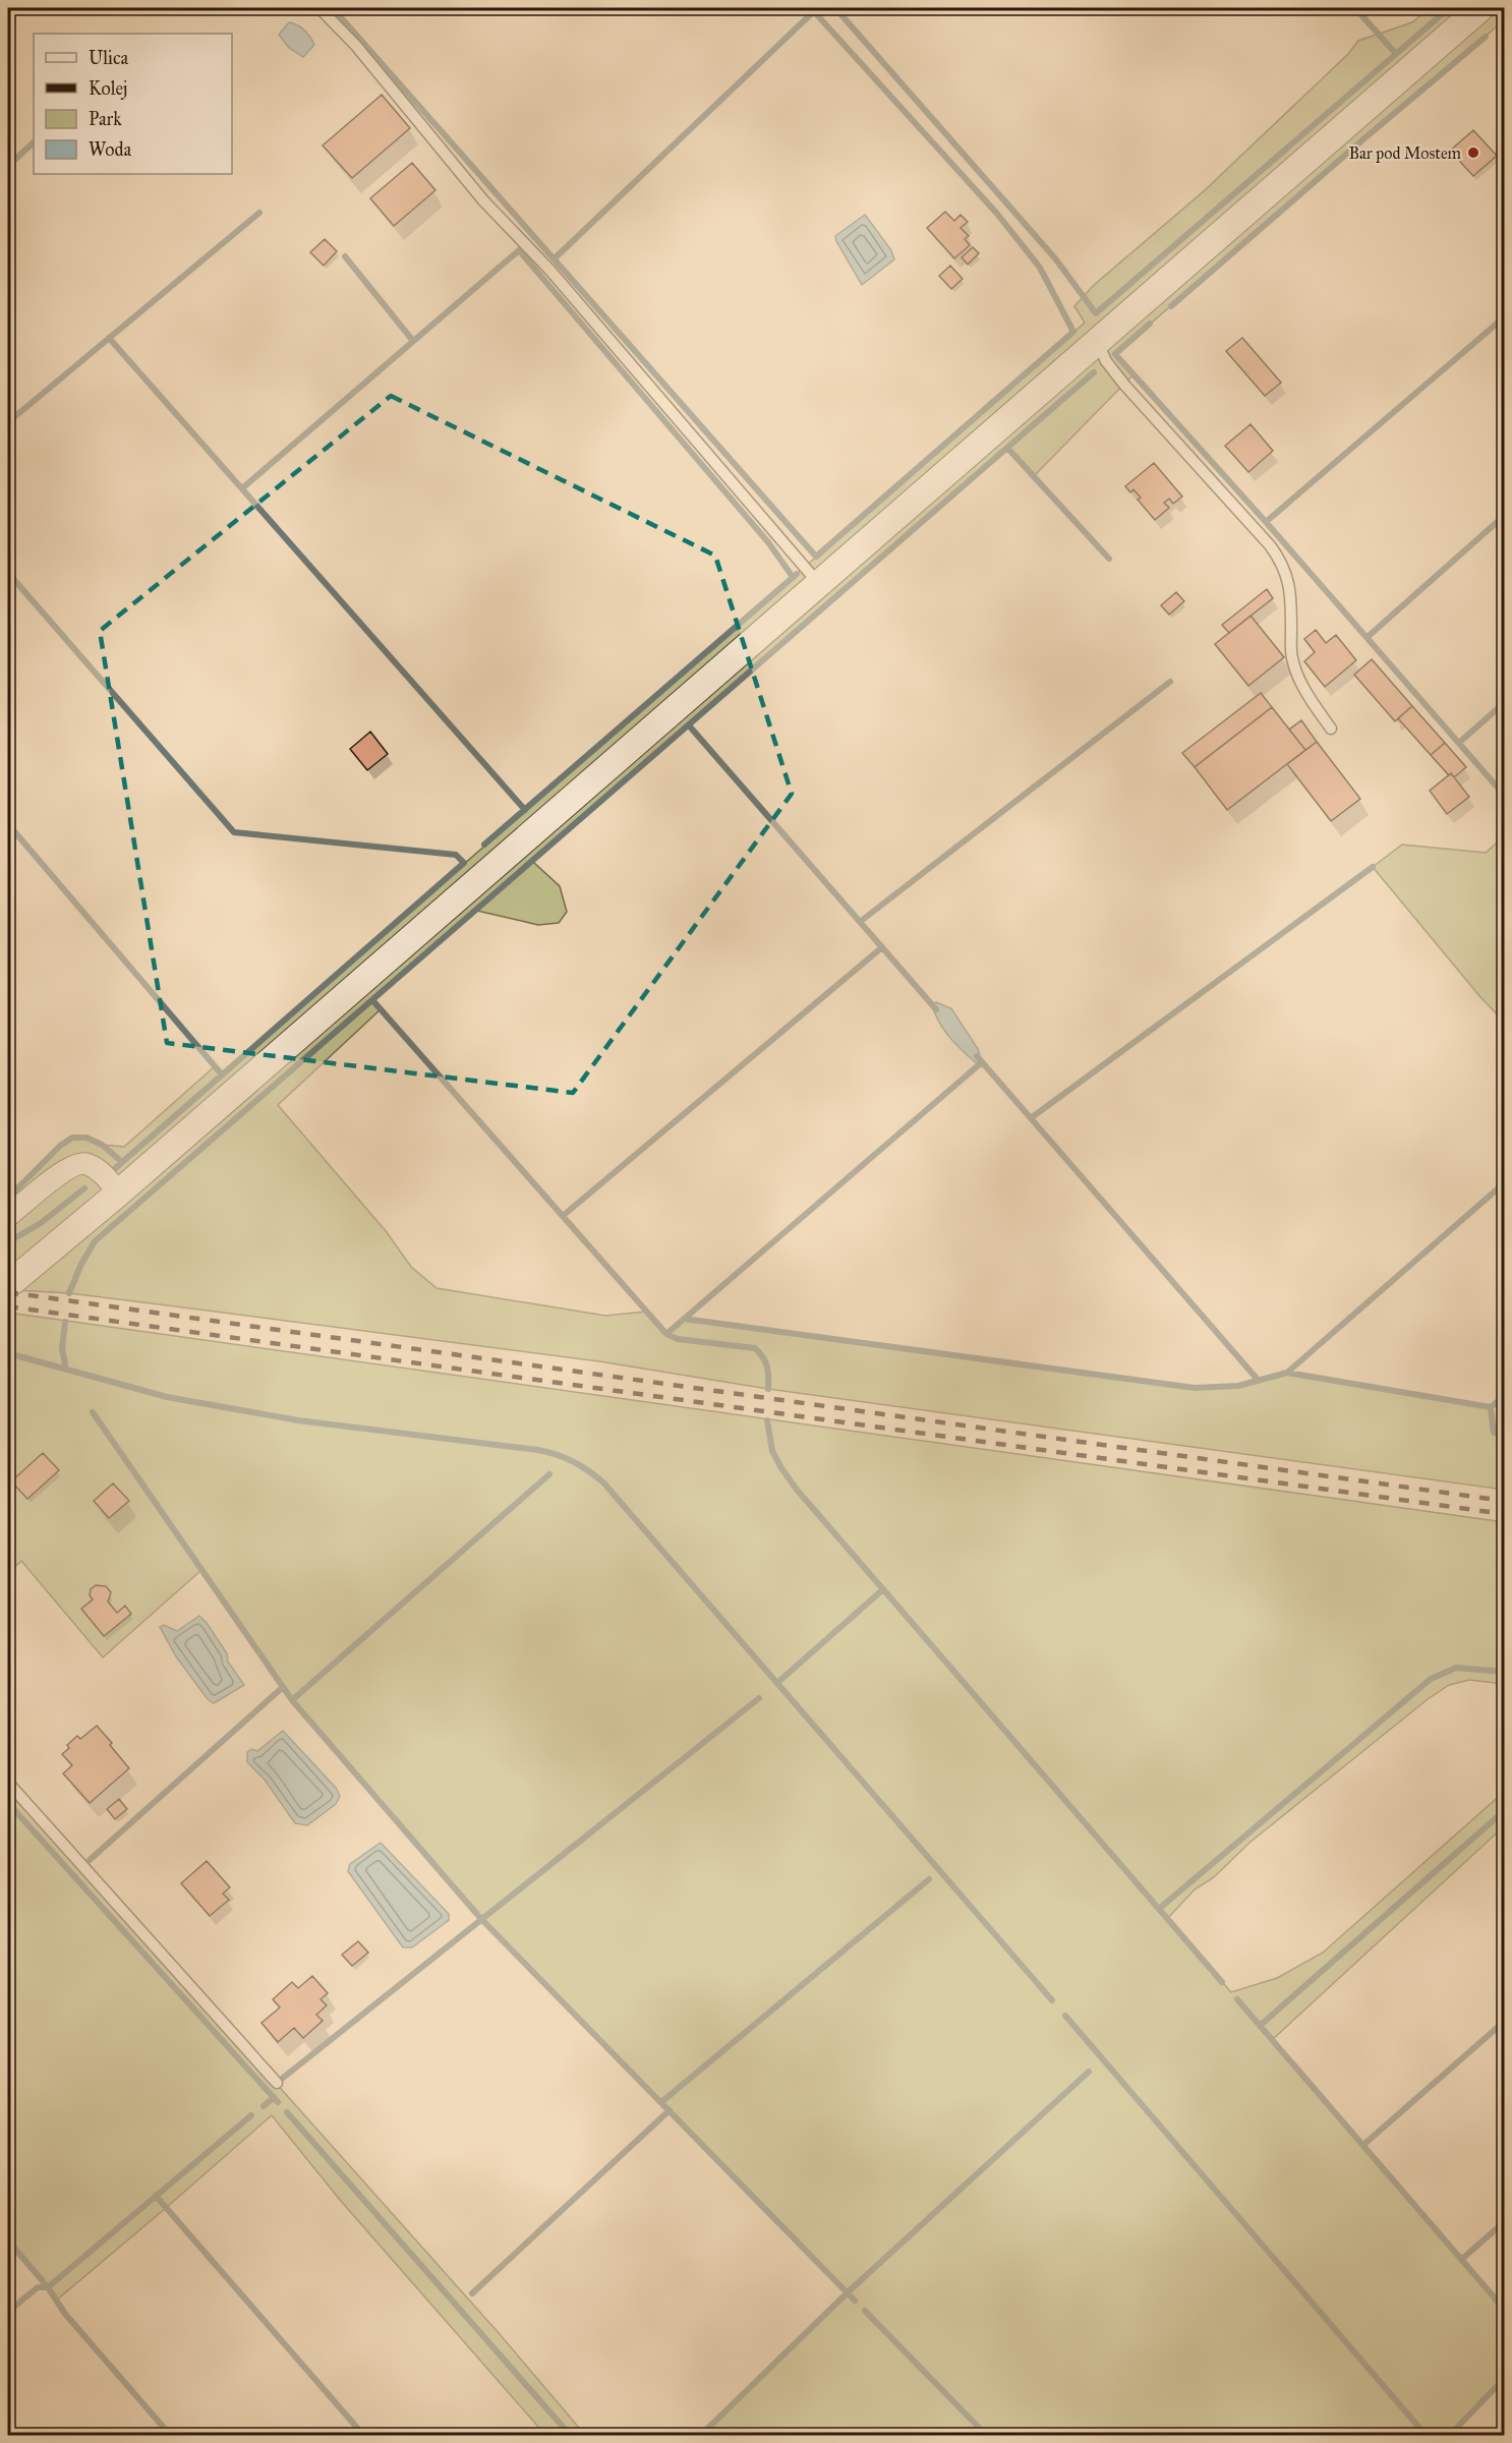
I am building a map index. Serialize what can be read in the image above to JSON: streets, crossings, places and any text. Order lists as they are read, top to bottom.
{
  "places": ["Bar pod Mostem"],
  "legend": [
    "Ulica",
    "Kolej",
    "Park",
    "Woda"
  ]
}
